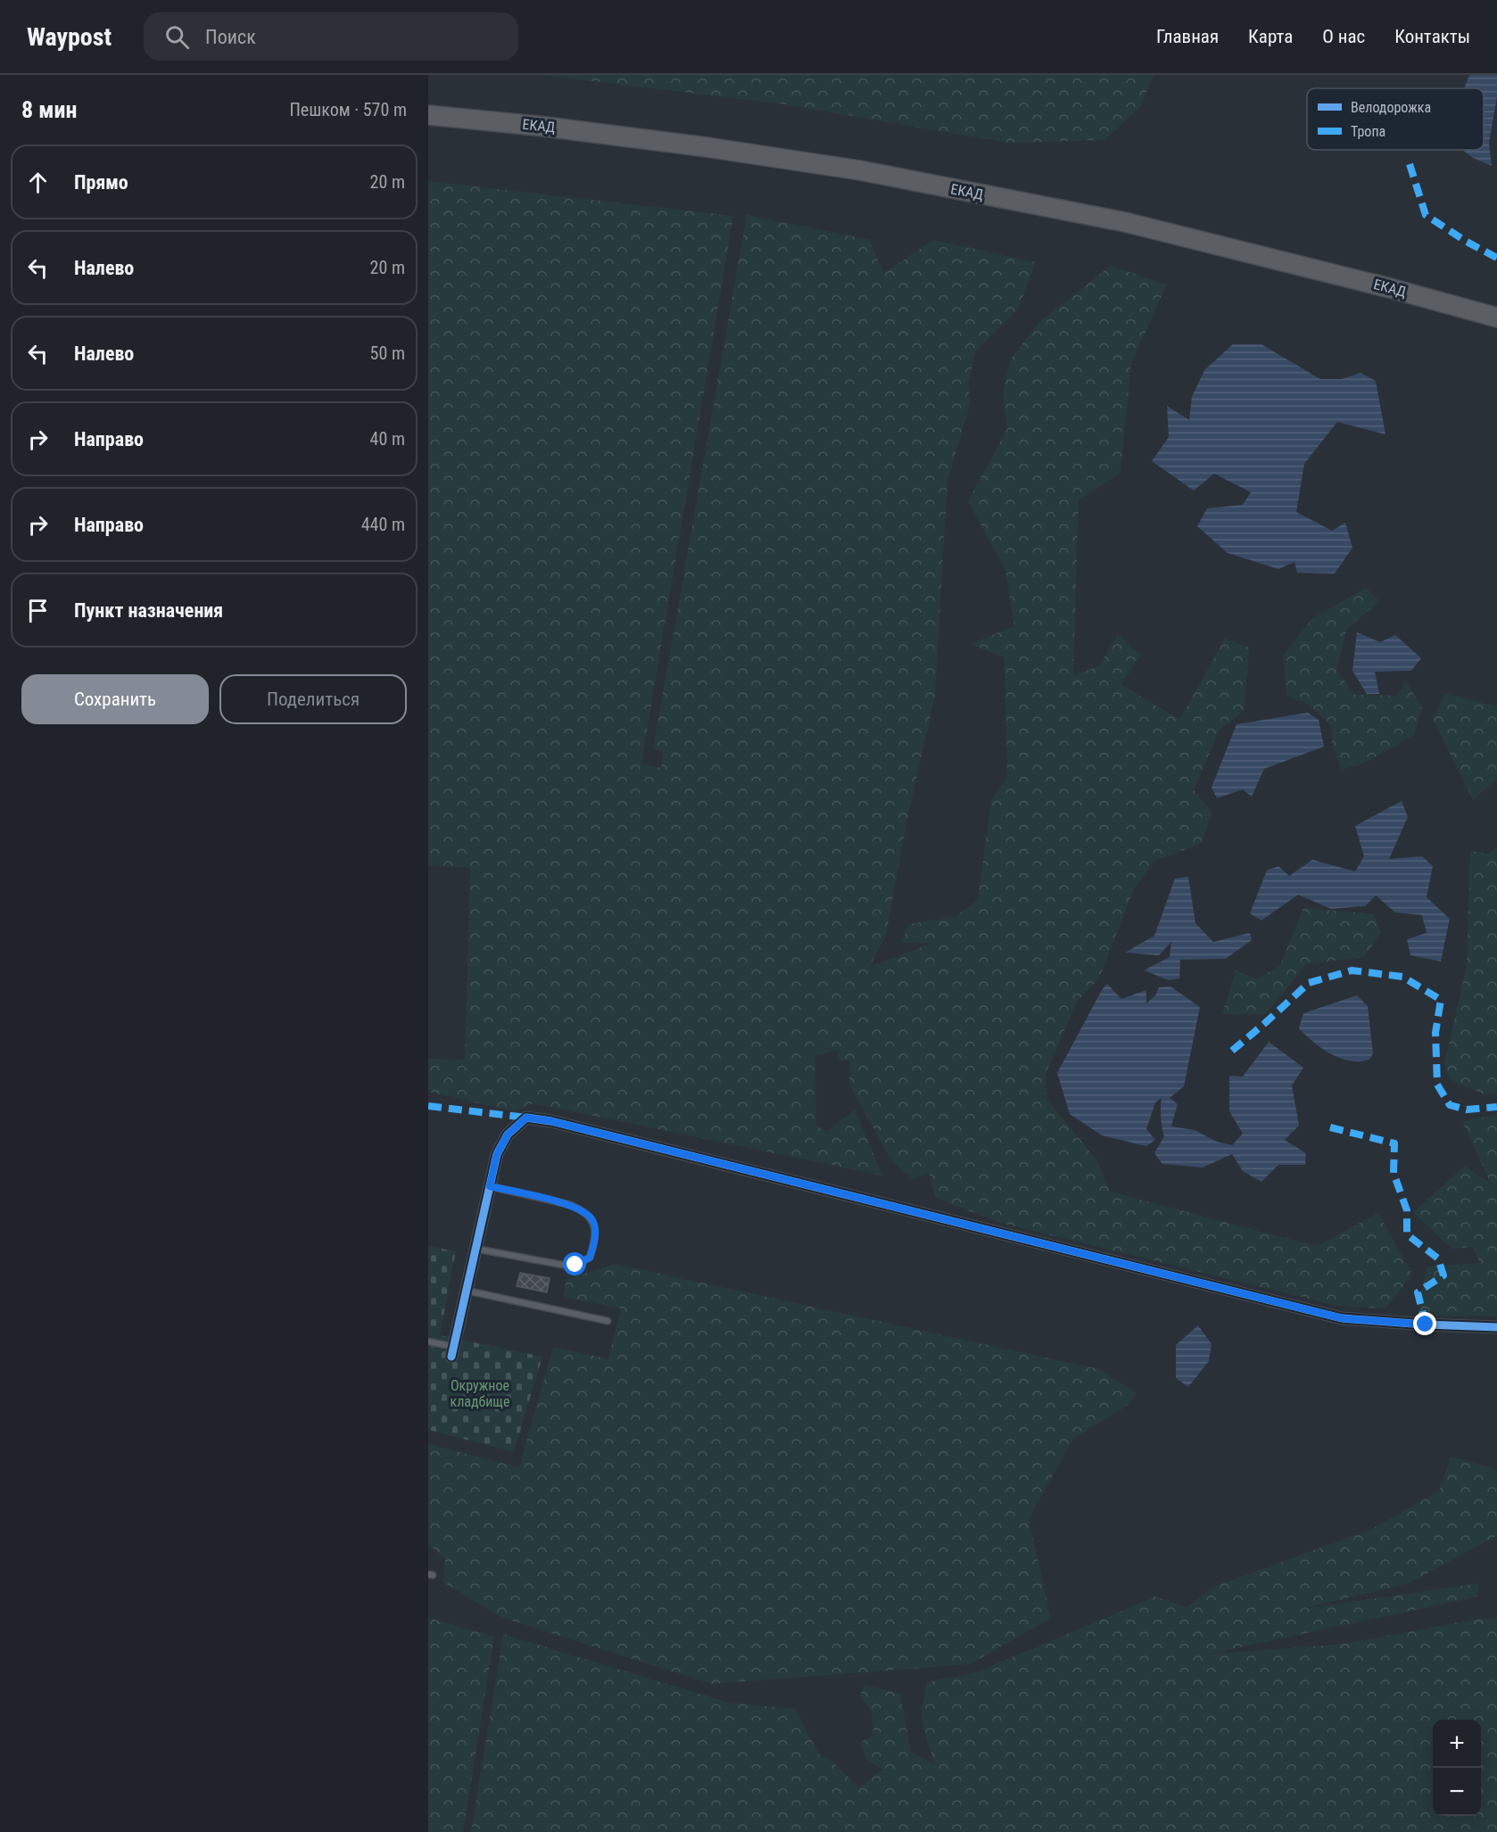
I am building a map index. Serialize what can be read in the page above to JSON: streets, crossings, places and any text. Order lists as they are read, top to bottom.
{
  "streets": {
    "highway": ["ЕКАД"]
  },
  "parks": ["Окружное кладбище"],
  "legend": ["Велодорожка", "Тропа"],
  "page": {
    "header": "Waypost",
    "search": "Поиск",
    "nav": [
      "Главная",
      "Карта",
      "О нас",
      "Контакты"
    ],
    "heading": ["8 мин", "Пешком · 570 m"],
    "list": [
      ["Прямо", "20 m"],
      ["Налево", "20 m"],
      ["Налево", "50 m"],
      ["Направо", "40 m"],
      ["Направо", "440 m"],
      "Пункт назначения"
    ],
    "buttons": ["Сохранить", "Поделиться"],
    "map_buttons": ["+", "−"]
  }
}
